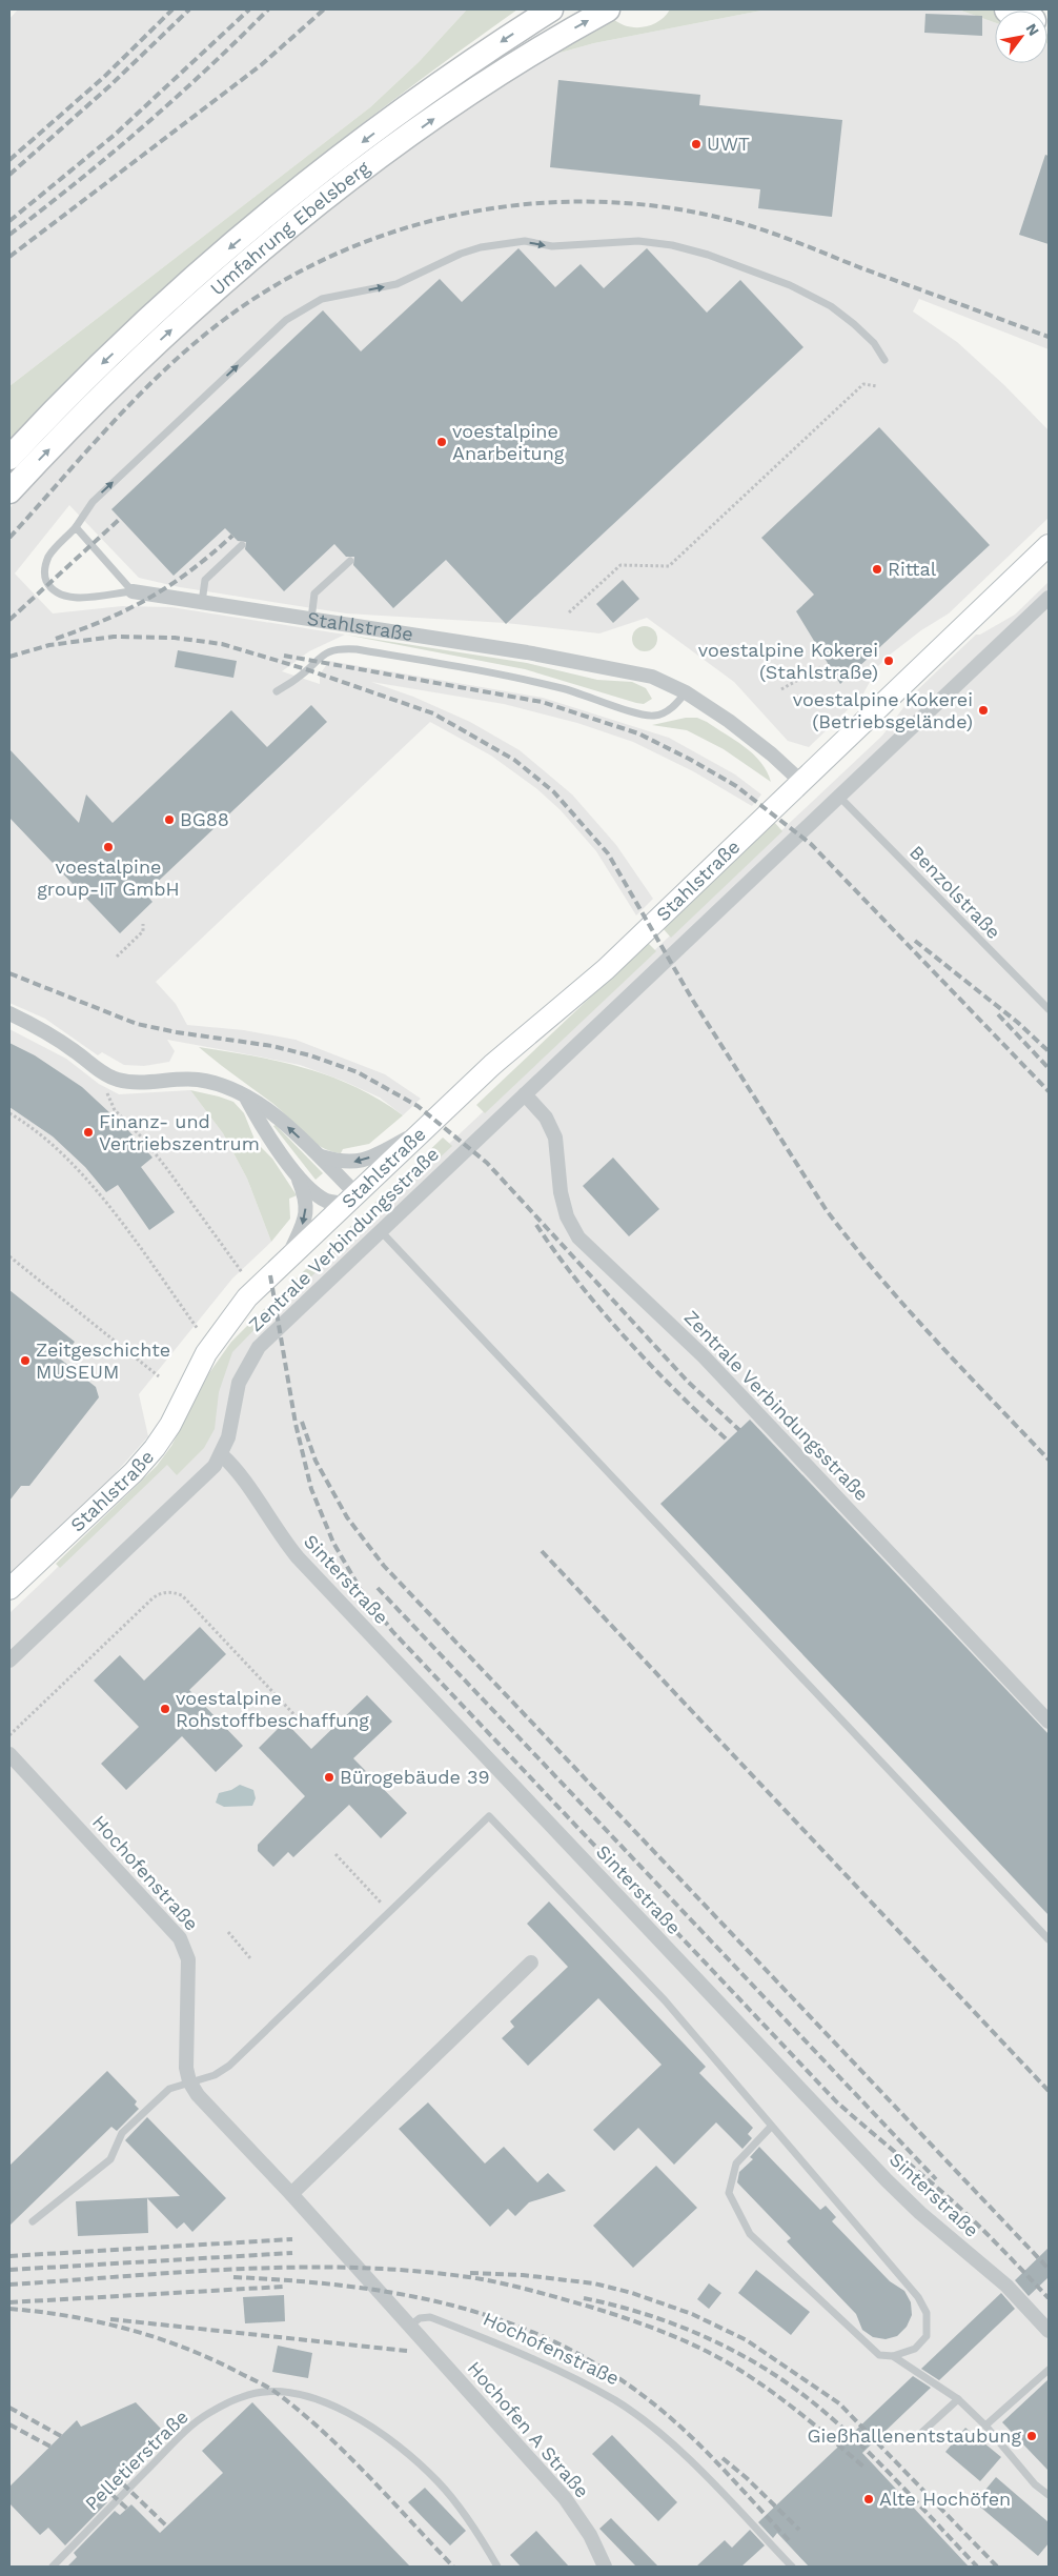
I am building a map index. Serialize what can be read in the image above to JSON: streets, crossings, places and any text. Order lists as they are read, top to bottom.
{
  "streets": {
    "main road": ["Umfahrung Ebelsberg"],
    "street": [
      "Stahlstraße",
      "Zentrale Verbindungsstraße",
      "Sinterstraße",
      "Hochofenstraße",
      "Hochofen A Straße"
    ],
    "lane": ["Benzolstraße", "Pelletierstraße"]
  },
  "crossings": [
    ["Benzolstraße", "Zentrale Verbindungsstraße"],
    ["Zentrale Verbindungsstraße", "Sinterstraße"],
    ["Hochofenstraße", "Hochofen A Straße"]
  ],
  "places": [
    "UWT",
    "voestalpine Anarbeitung",
    "Rittal",
    "voestalpine Kokerei (Stahlstraße)",
    "voestalpine Kokerei (Betriebsgelände)",
    "BG88",
    "voestalpine group-IT GmbH",
    "Finanz- und Vertriebszentrum",
    "Zeitgeschichte MUSEUM",
    "voestalpine Rohstoffbeschaffung",
    "Bürogebäude 39",
    "Gießhallenentstaubung",
    "Alte Hochöfen"
  ],
  "north": "top right"
}
